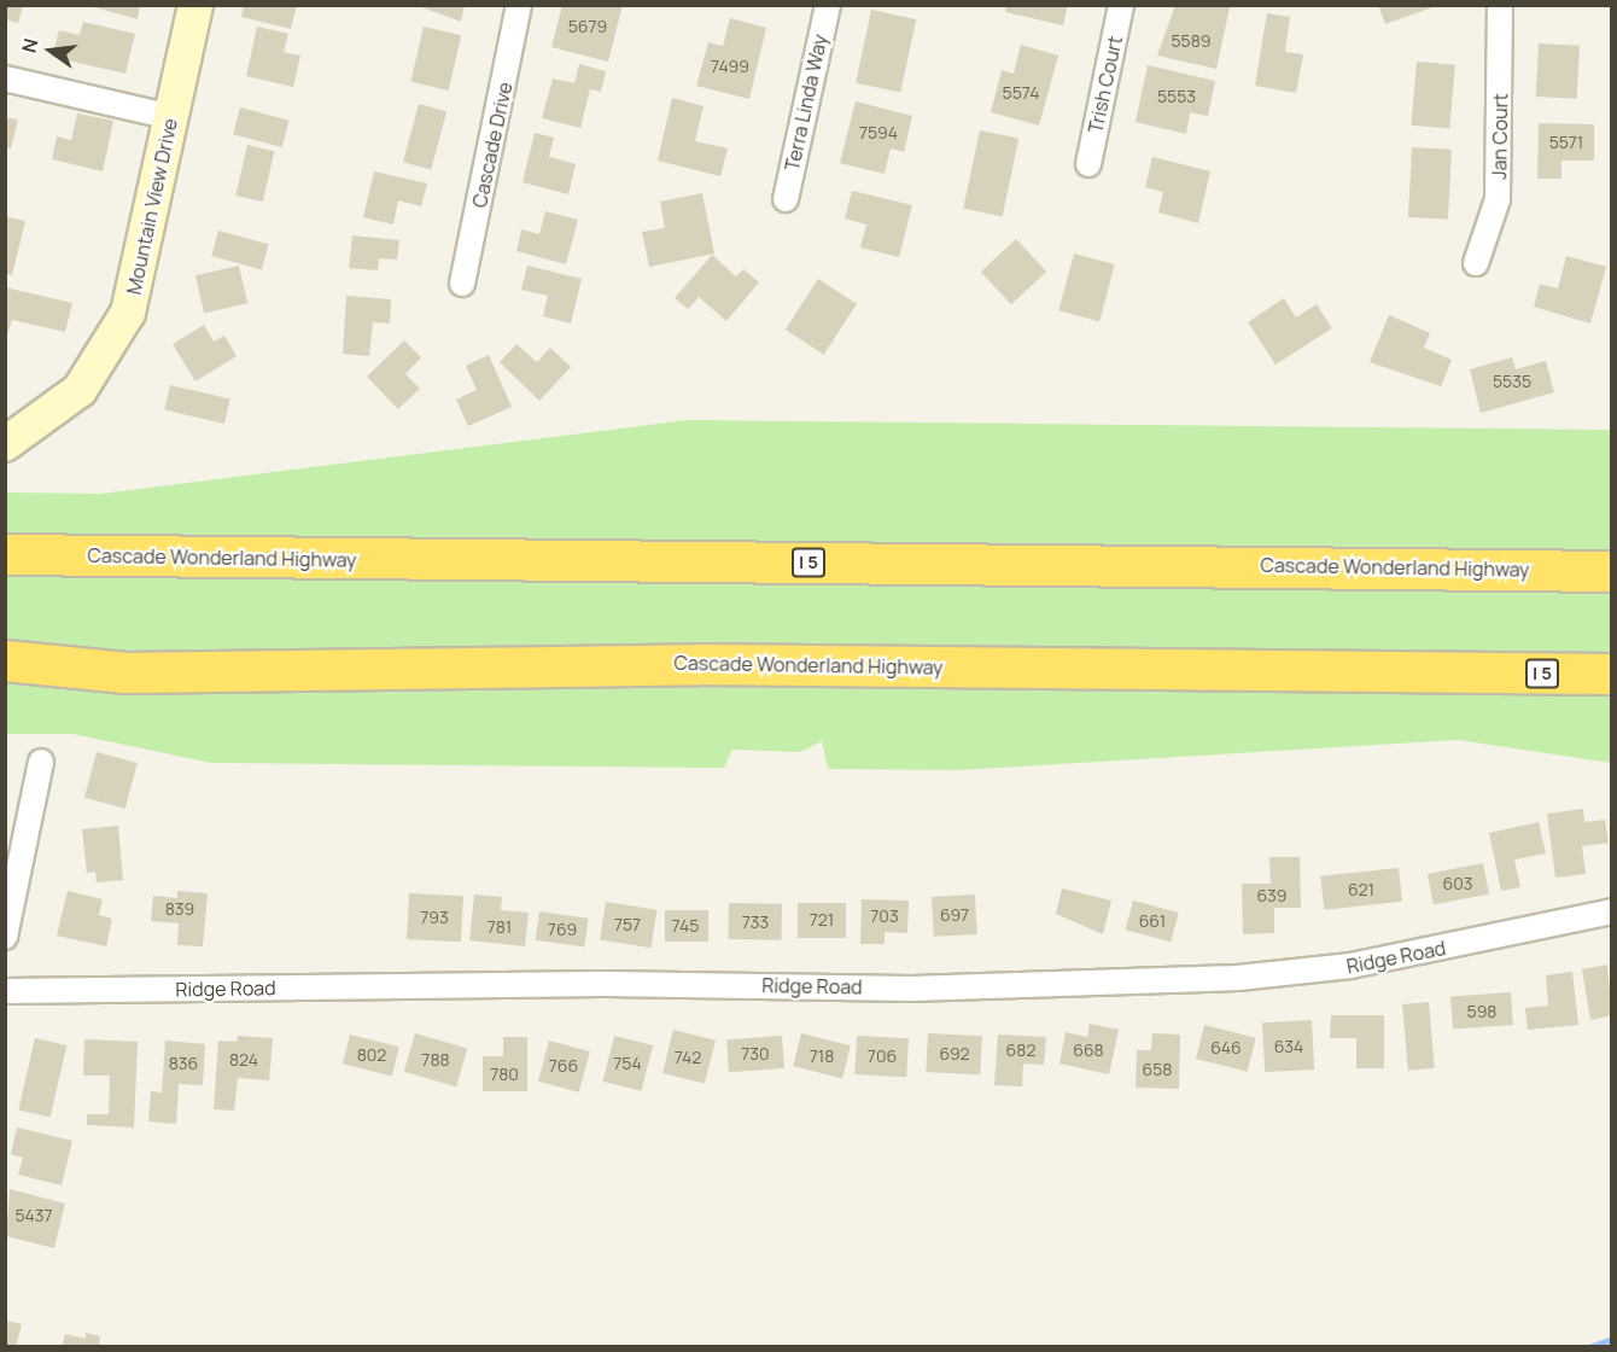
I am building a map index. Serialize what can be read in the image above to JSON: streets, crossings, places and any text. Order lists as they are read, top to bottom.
{
  "streets": {
    "highway": ["Cascade Wonderland Highway", "I 5"],
    "street": [
      "Trish Court",
      "Terra Linda Way",
      "Jan Court",
      "Cascade Drive",
      "Mountain View Drive",
      "Ridge Road"
    ]
  },
  "house_numbers": [
    "5679",
    "5589",
    "7499",
    "5574",
    "5553",
    "7594",
    "5571",
    "5535",
    "603",
    "621",
    "639",
    "839",
    "697",
    "703",
    "793",
    "721",
    "661",
    "733",
    "757",
    "745",
    "781",
    "769",
    "598",
    "634",
    "646",
    "682",
    "668",
    "730",
    "692",
    "802",
    "718",
    "706",
    "742",
    "824",
    "788",
    "836",
    "754",
    "766",
    "658",
    "780",
    "5437"
  ],
  "north": "left"
}
